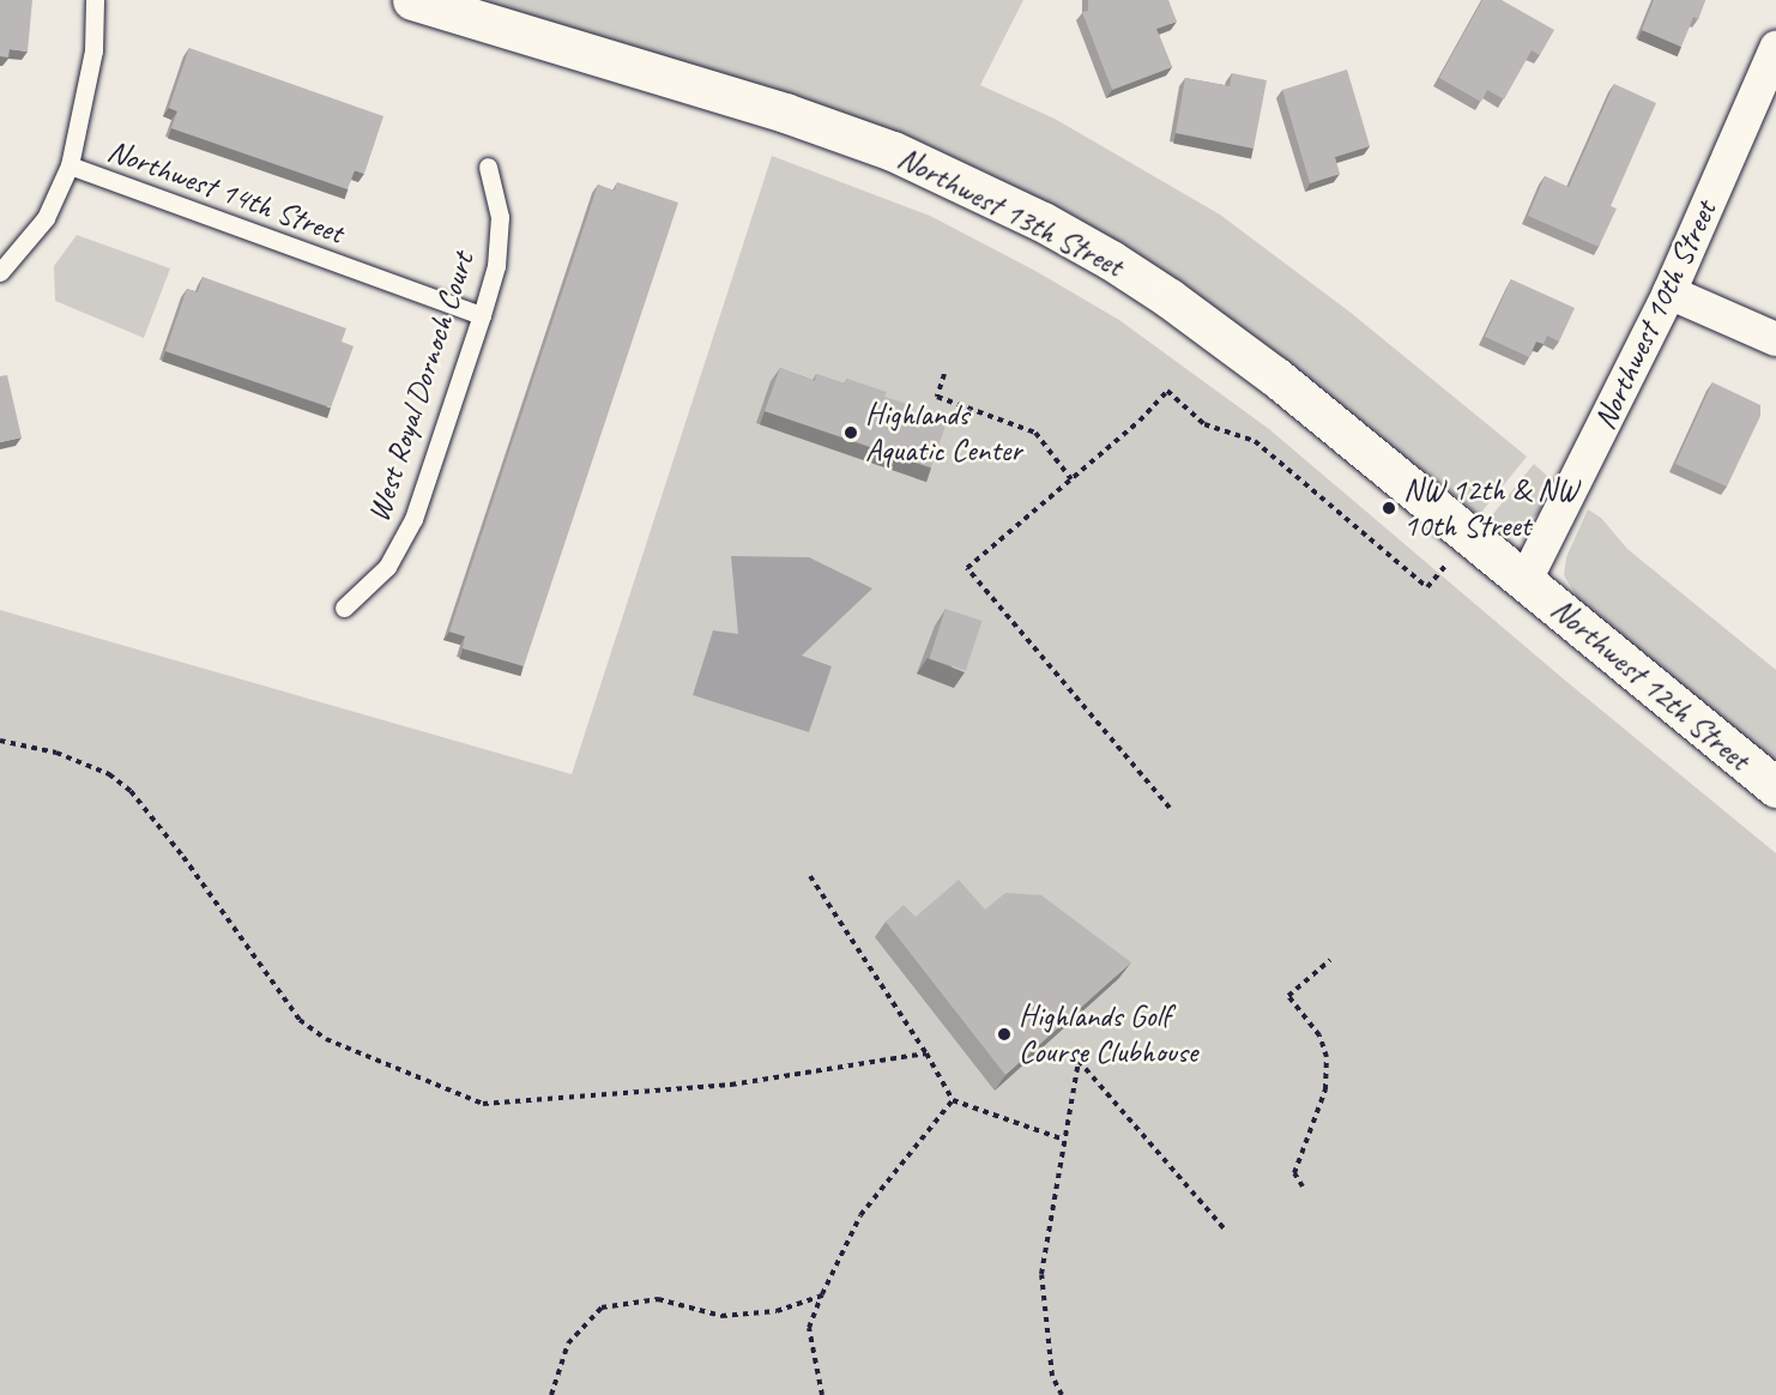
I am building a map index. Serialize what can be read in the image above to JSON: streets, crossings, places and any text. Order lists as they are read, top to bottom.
{
  "streets": {
    "main road": ["Northwest 13th Street", "Northwest 12th Street"],
    "street": ["Northwest 10th Street"],
    "lane": ["Northwest 14th Street", "West Royal Dornoch Court"]
  },
  "crossings": [
    ["Northwest 14th Street", "West Royal Dornoch Court"],
    ["Northwest 13th Street", "Northwest 10th Street"],
    ["Northwest 13th Street", "Northwest 12th Street"],
    ["Northwest 10th Street", "Northwest 12th Street"]
  ],
  "places": ["Highlands Aquatic Center", "NW 12th & NW 10th Street", "Highlands Golf Course Clubhouse"]
}
